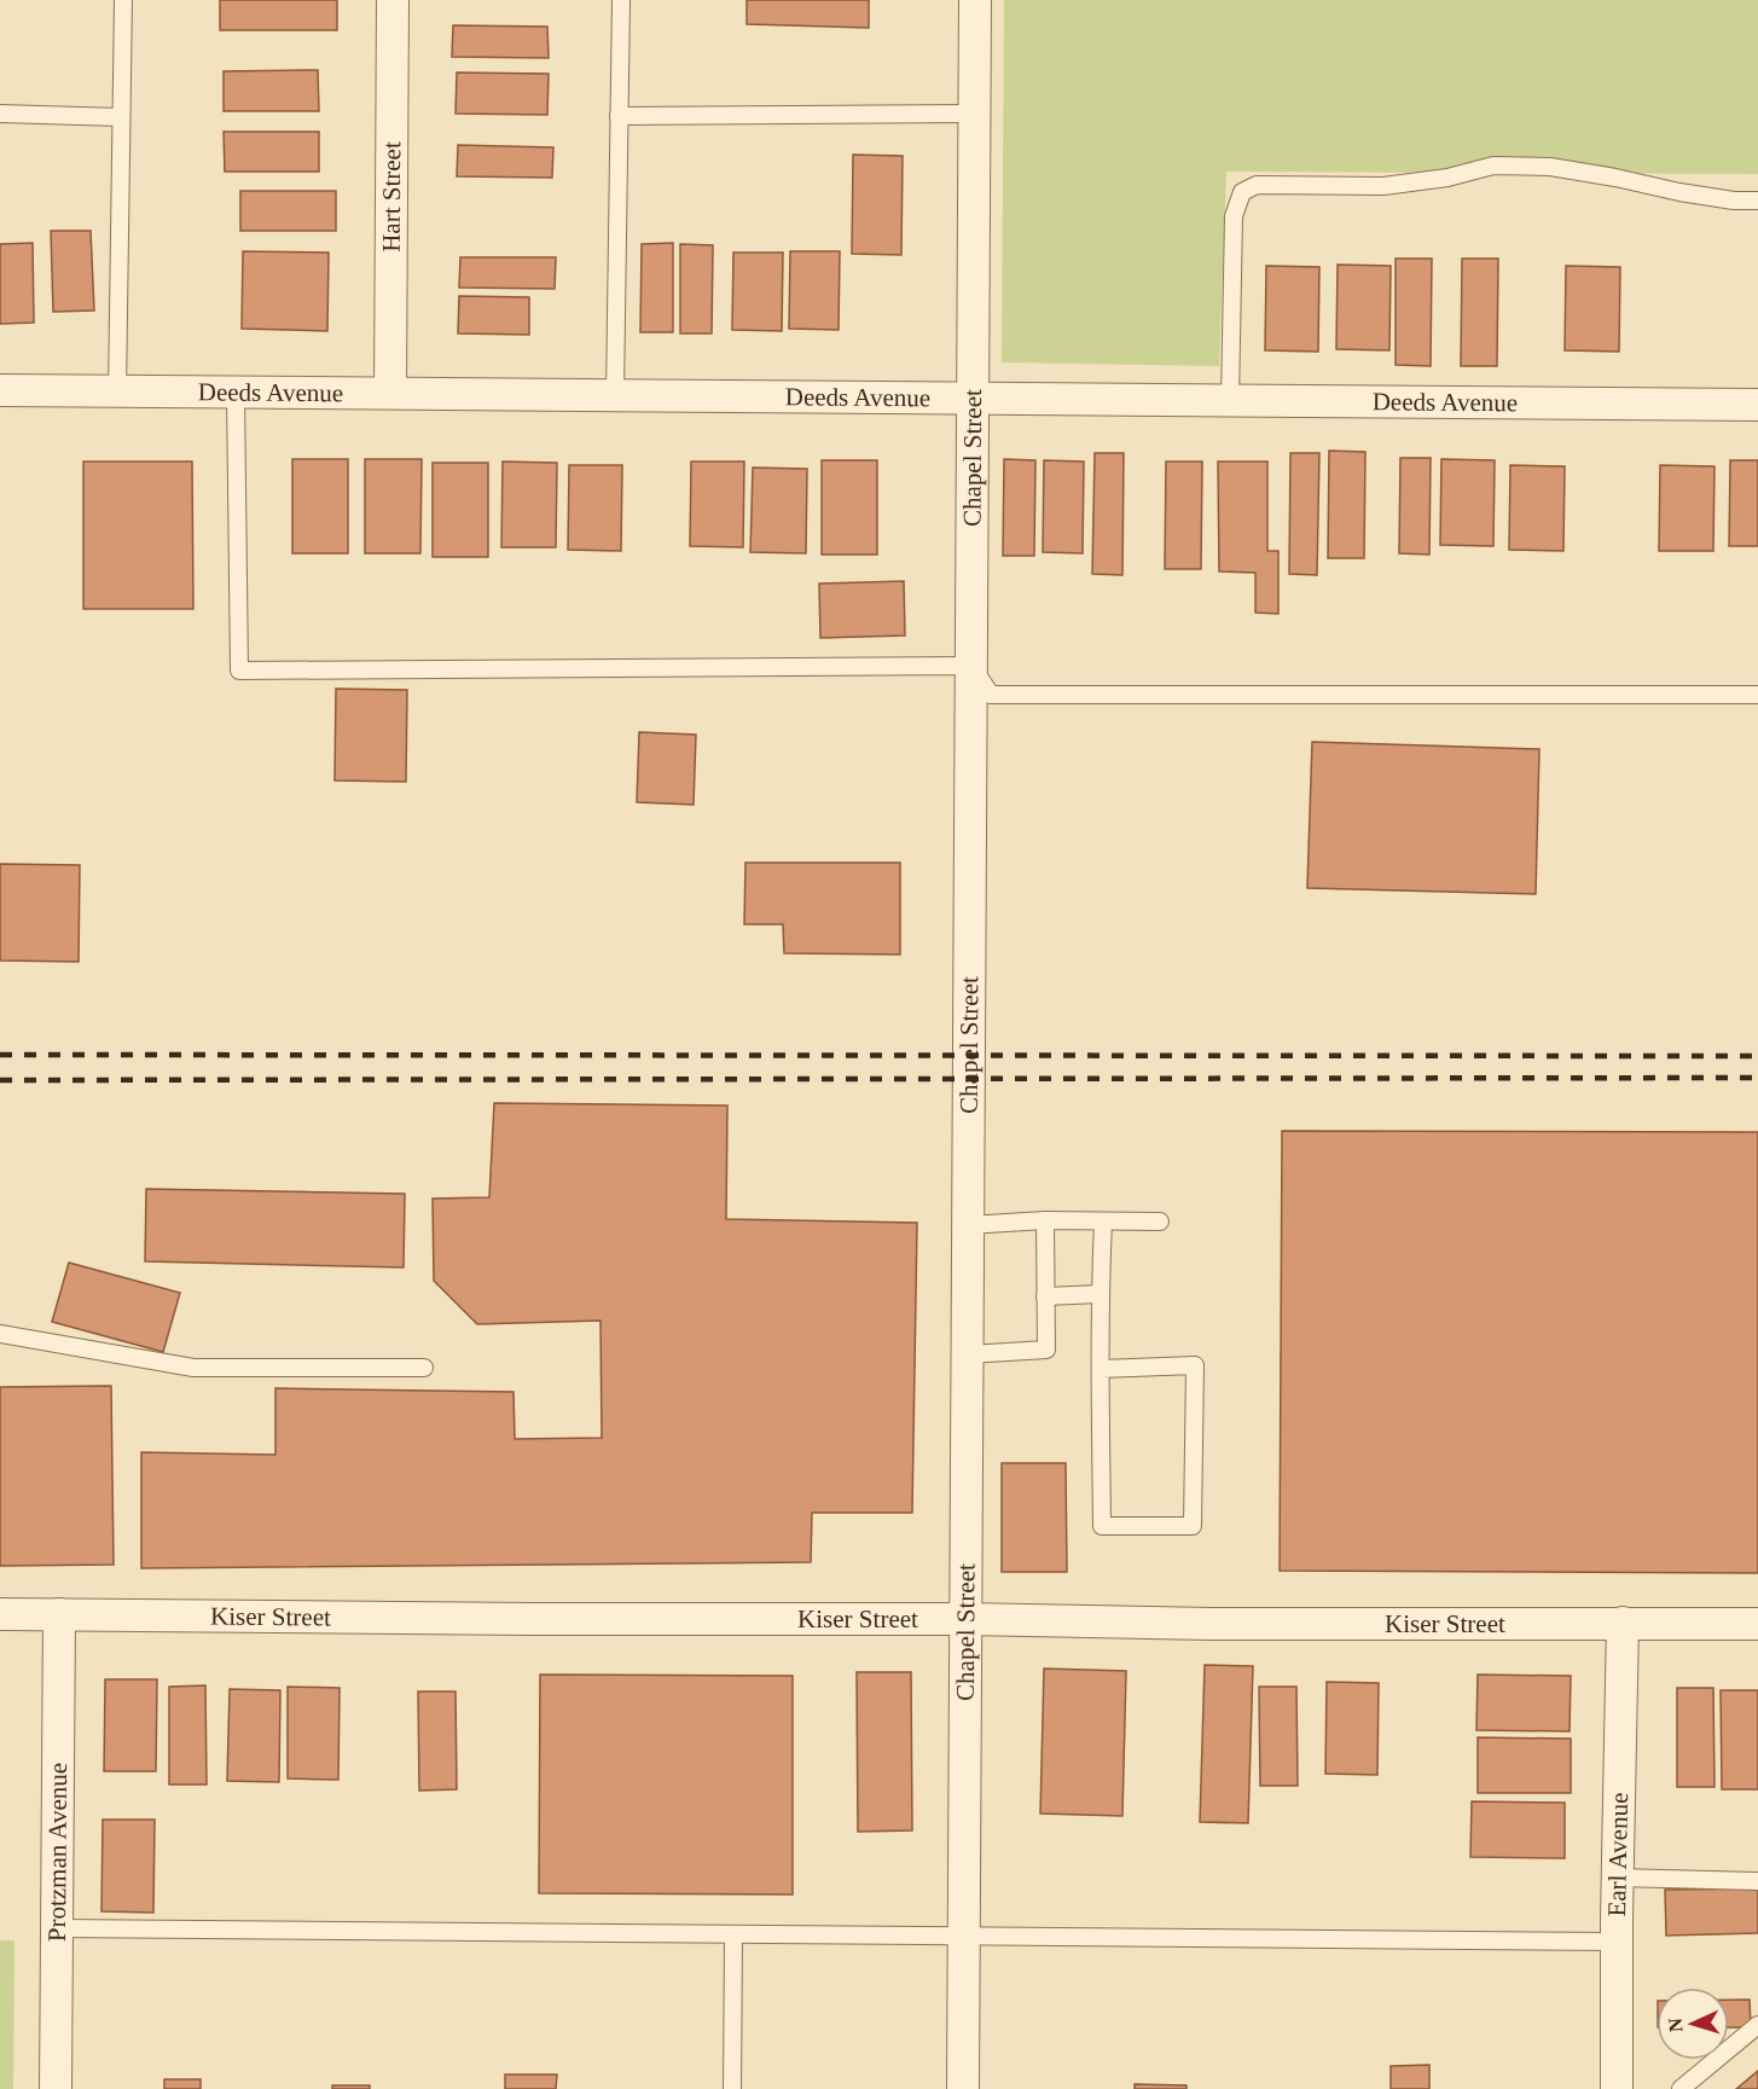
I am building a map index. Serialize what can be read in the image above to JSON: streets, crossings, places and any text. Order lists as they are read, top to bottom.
{
  "streets": {
    "street": [
      "Hart Street",
      "Deeds Avenue",
      "Chapel Street",
      "Kiser Street",
      "Protzman Avenue",
      "Earl Avenue"
    ]
  },
  "crossings": [
    ["Hart Street", "Deeds Avenue"],
    ["Deeds Avenue", "Chapel Street"],
    ["Chapel Street", "Kiser Street"],
    ["Kiser Street", "Protzman Avenue"],
    ["Kiser Street", "Earl Avenue"]
  ],
  "north": "left"
}
